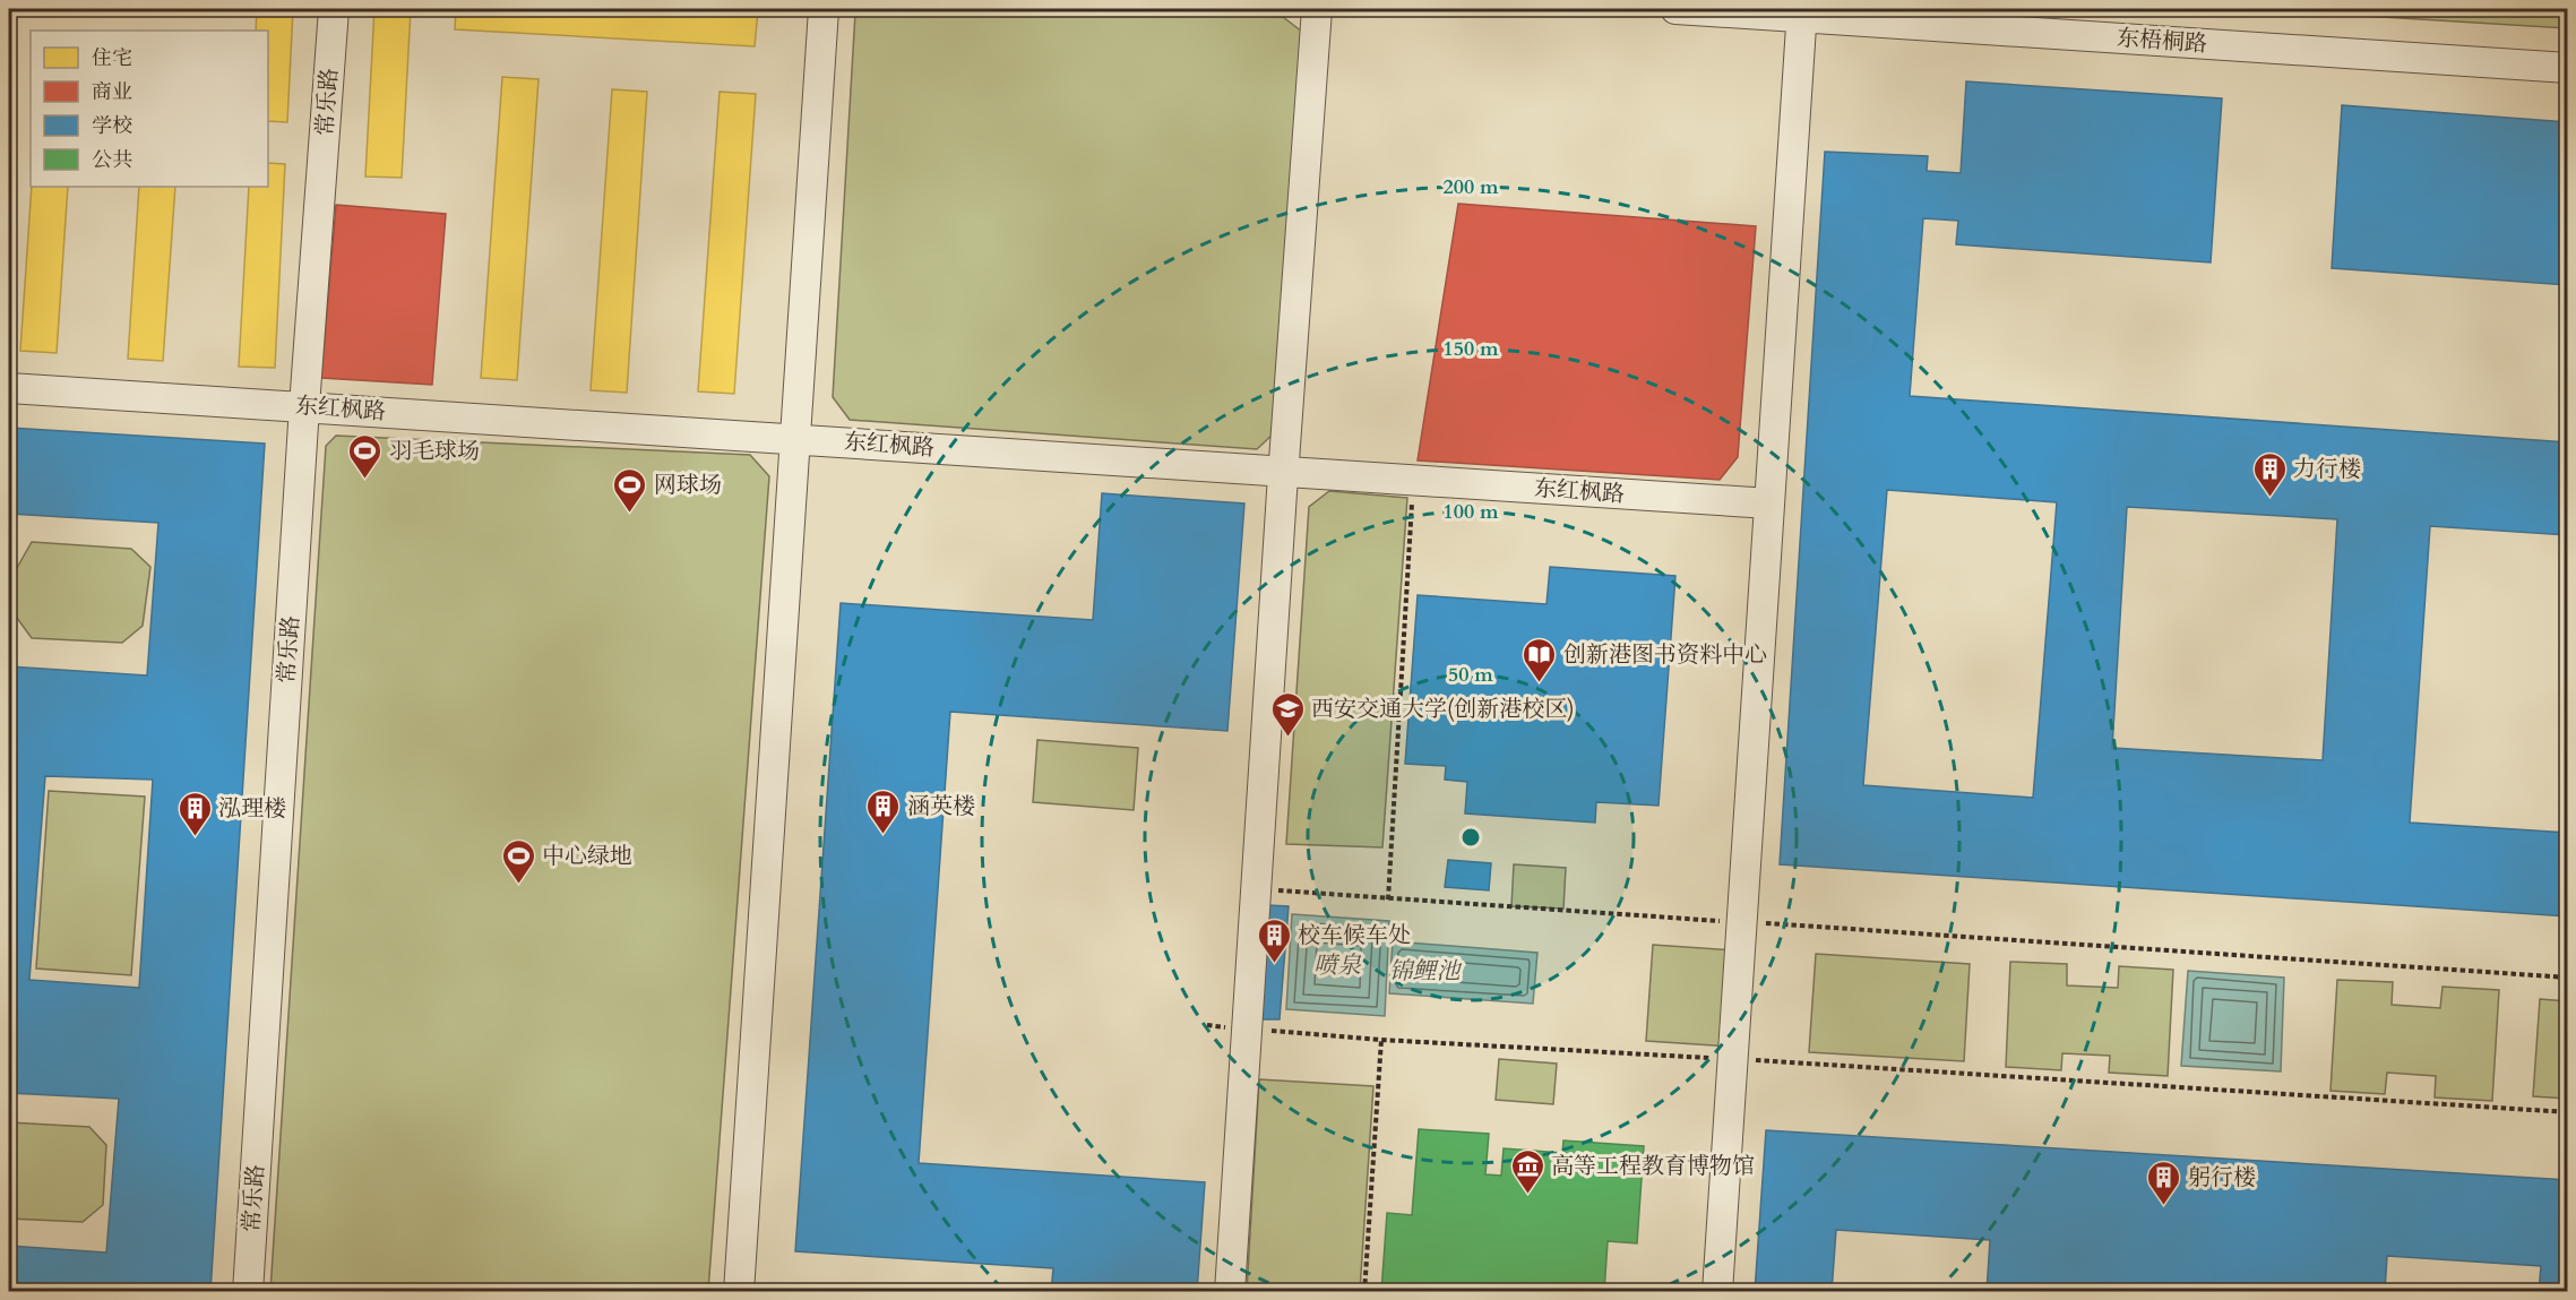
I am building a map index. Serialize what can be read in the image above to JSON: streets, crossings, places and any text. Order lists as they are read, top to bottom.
{
  "streets": {
    "street": ["东梧桐路", "常乐路", "东红枫路"]
  },
  "crossings": [
    ["常乐路", "东红枫路"]
  ],
  "water": ["喷泉", "锦鲤池"],
  "places": {
    "sports": ["羽毛球场", "网球场", "中心绿地"],
    "building": [
      "力行楼",
      "涵英楼",
      "泓理楼",
      "校车候车处",
      "躬行楼"
    ],
    "library": ["创新港图书资料中心"],
    "school or university": ["西安交通大学(创新港校区)"],
    "museum": ["高等工程教育博物馆"]
  },
  "legend": [
    "住宅",
    "商业",
    "学校",
    "公共"
  ],
  "rings": [
    "200 m",
    "150 m",
    "100 m",
    "50 m"
  ]
}
